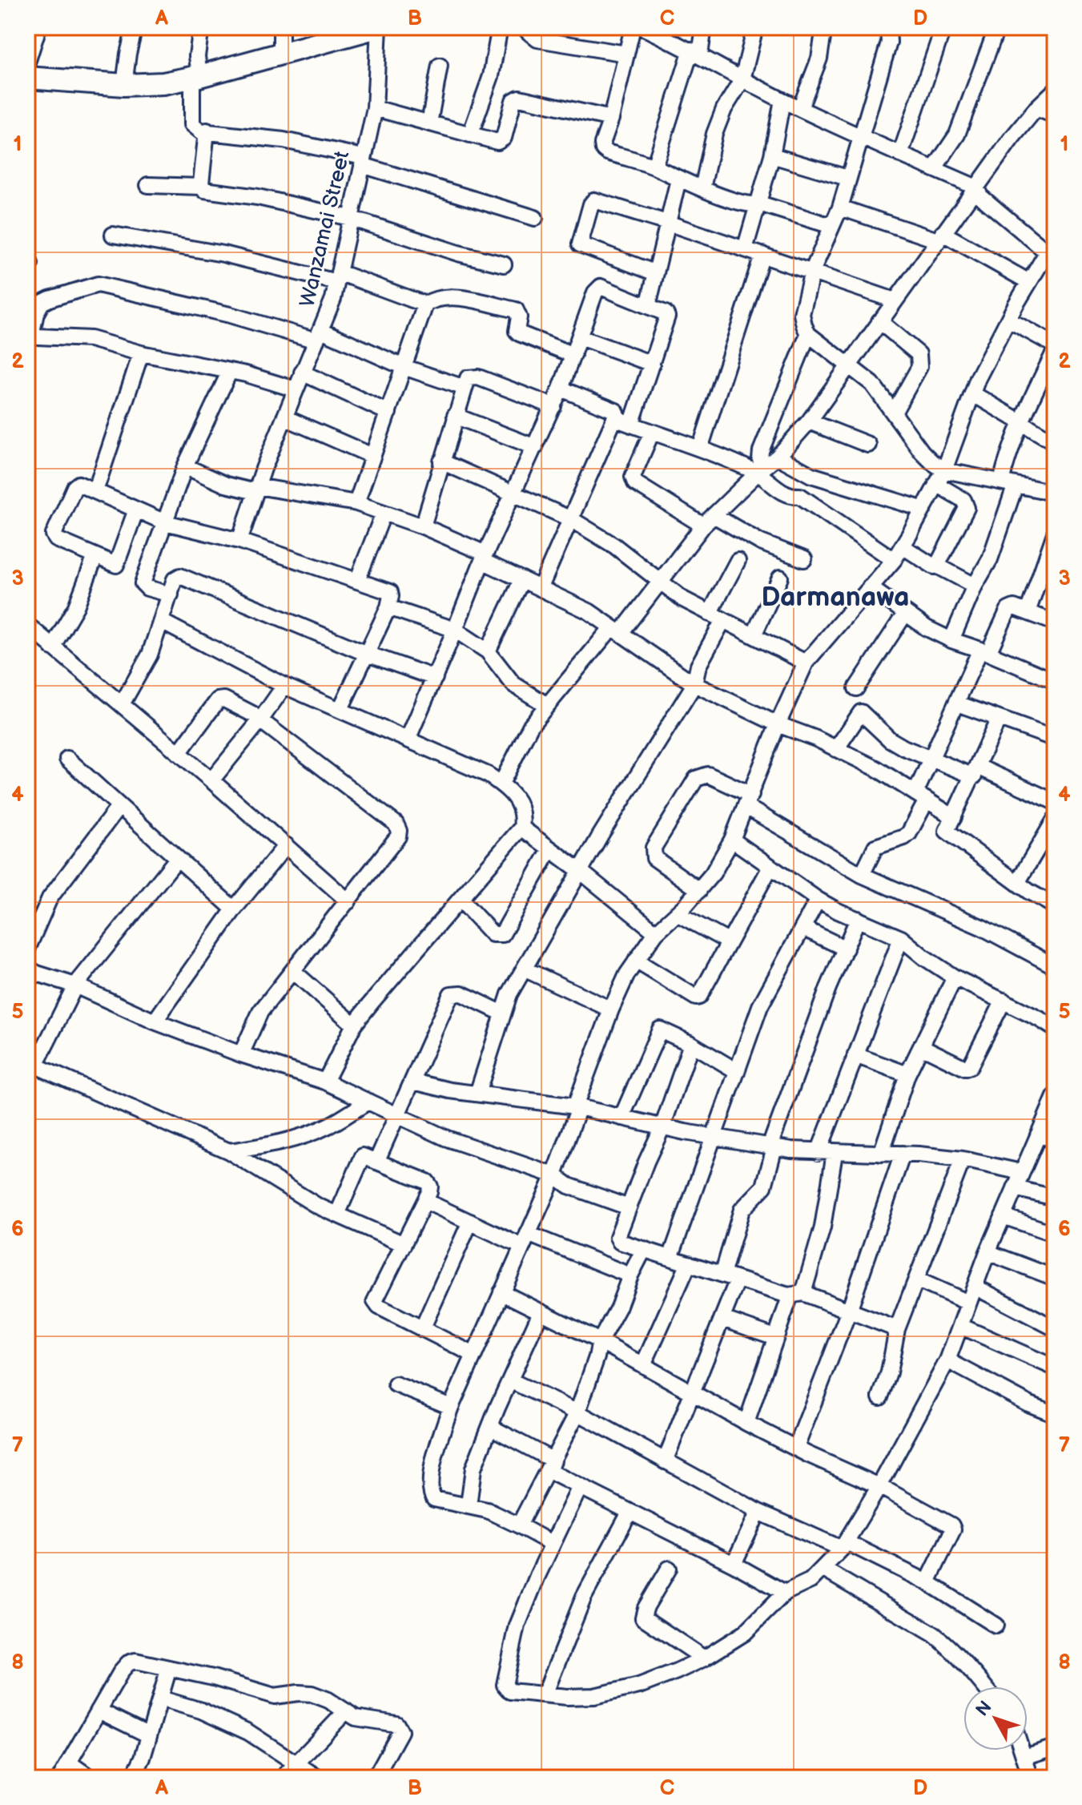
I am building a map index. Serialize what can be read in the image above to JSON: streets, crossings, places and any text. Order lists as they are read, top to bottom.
{
  "streets": {
    "street": ["Wanzamai Street"]
  },
  "districts": ["Darmanawa"],
  "north": "top left",
  "grid": {
    "columns": [
      "A",
      "B",
      "C",
      "D"
    ],
    "rows": [
      "1",
      "2",
      "3",
      "4",
      "5",
      "6",
      "7",
      "8"
    ]
  }
}
